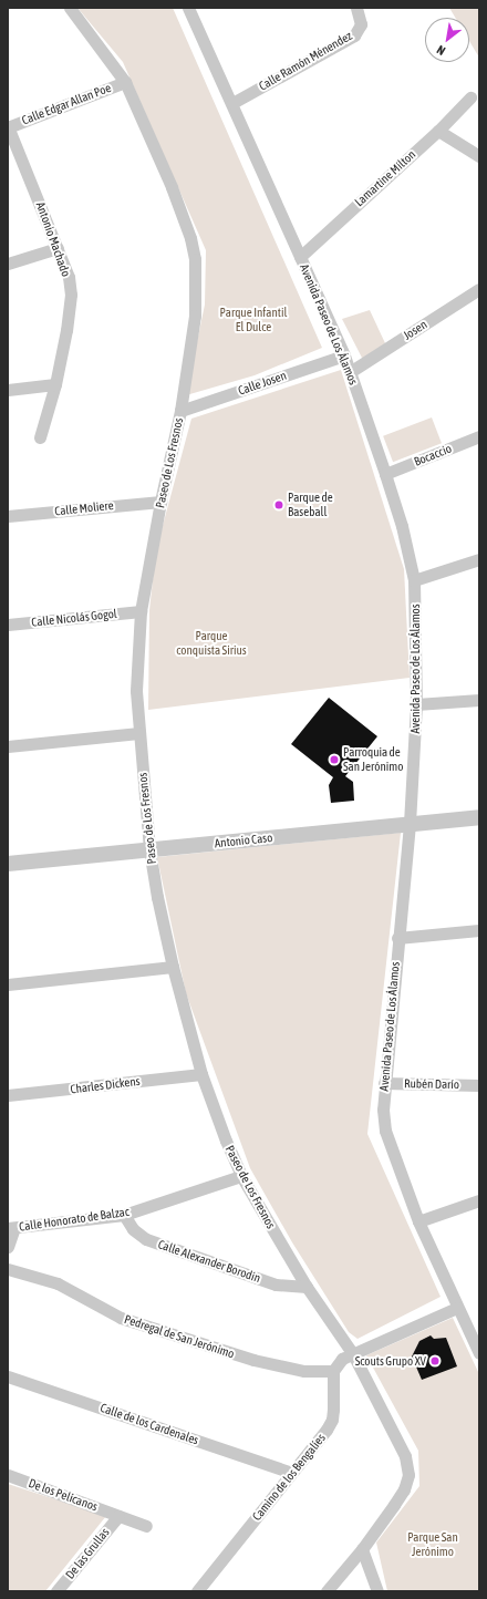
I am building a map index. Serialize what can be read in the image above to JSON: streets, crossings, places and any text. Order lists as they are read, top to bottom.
{
  "streets": {
    "street": [
      "Calle Ramón Ménendez",
      "Calle Edgar Allan Poe",
      "Lamartine Milton",
      "Antonio Machado",
      "Avenida Paseo de Los Álamos",
      "Josen",
      "Calle Josen",
      "Bocaccio",
      "Paseo de Los Fresnos",
      "Calle Moliere",
      "Calle Nicolás Gogol",
      "Antonio Caso",
      "Rubén Darío",
      "Charles Dickens",
      "Calle Honorato de Balzac",
      "Calle Alexander Borodin",
      "Pedregal de San Jerónimo",
      "Calle de los Cardenales",
      "Camino de los Bengalíes",
      "De los Pelícanos",
      "De las Grullas"
    ]
  },
  "crossings": [
    ["Calle Ramón Ménendez", "Avenida Paseo de Los Álamos"],
    ["Calle Edgar Allan Poe", "Antonio Machado"],
    ["Calle Edgar Allan Poe", "Paseo de Los Fresnos"],
    ["Lamartine Milton", "Avenida Paseo de Los Álamos"],
    ["Avenida Paseo de Los Álamos", "Josen"],
    ["Avenida Paseo de Los Álamos", "Calle Josen"],
    ["Avenida Paseo de Los Álamos", "Bocaccio"],
    ["Avenida Paseo de Los Álamos", "Antonio Caso"],
    ["Avenida Paseo de Los Álamos", "Rubén Darío"],
    ["Calle Josen", "Paseo de Los Fresnos"],
    ["Paseo de Los Fresnos", "Calle Moliere"],
    ["Paseo de Los Fresnos", "Calle Nicolás Gogol"],
    ["Paseo de Los Fresnos", "Antonio Caso"],
    ["Paseo de Los Fresnos", "Charles Dickens"],
    ["Paseo de Los Fresnos", "Calle Honorato de Balzac"],
    ["Paseo de Los Fresnos", "Calle Alexander Borodin"],
    ["Calle Honorato de Balzac", "Calle Alexander Borodin"],
    ["Pedregal de San Jerónimo", "Camino de los Bengalíes"],
    ["Calle de los Cardenales", "Camino de los Bengalíes"],
    ["De los Pelícanos", "De las Grullas"]
  ],
  "parks": ["Parque Infantil El Dulce", "Parque conquista Sirius", "Parque San Jerónimo"],
  "places": ["Parque de Baseball", "Parroquia de San Jerónimo", "Scouts Grupo XV"],
  "north": "bottom left"
}
